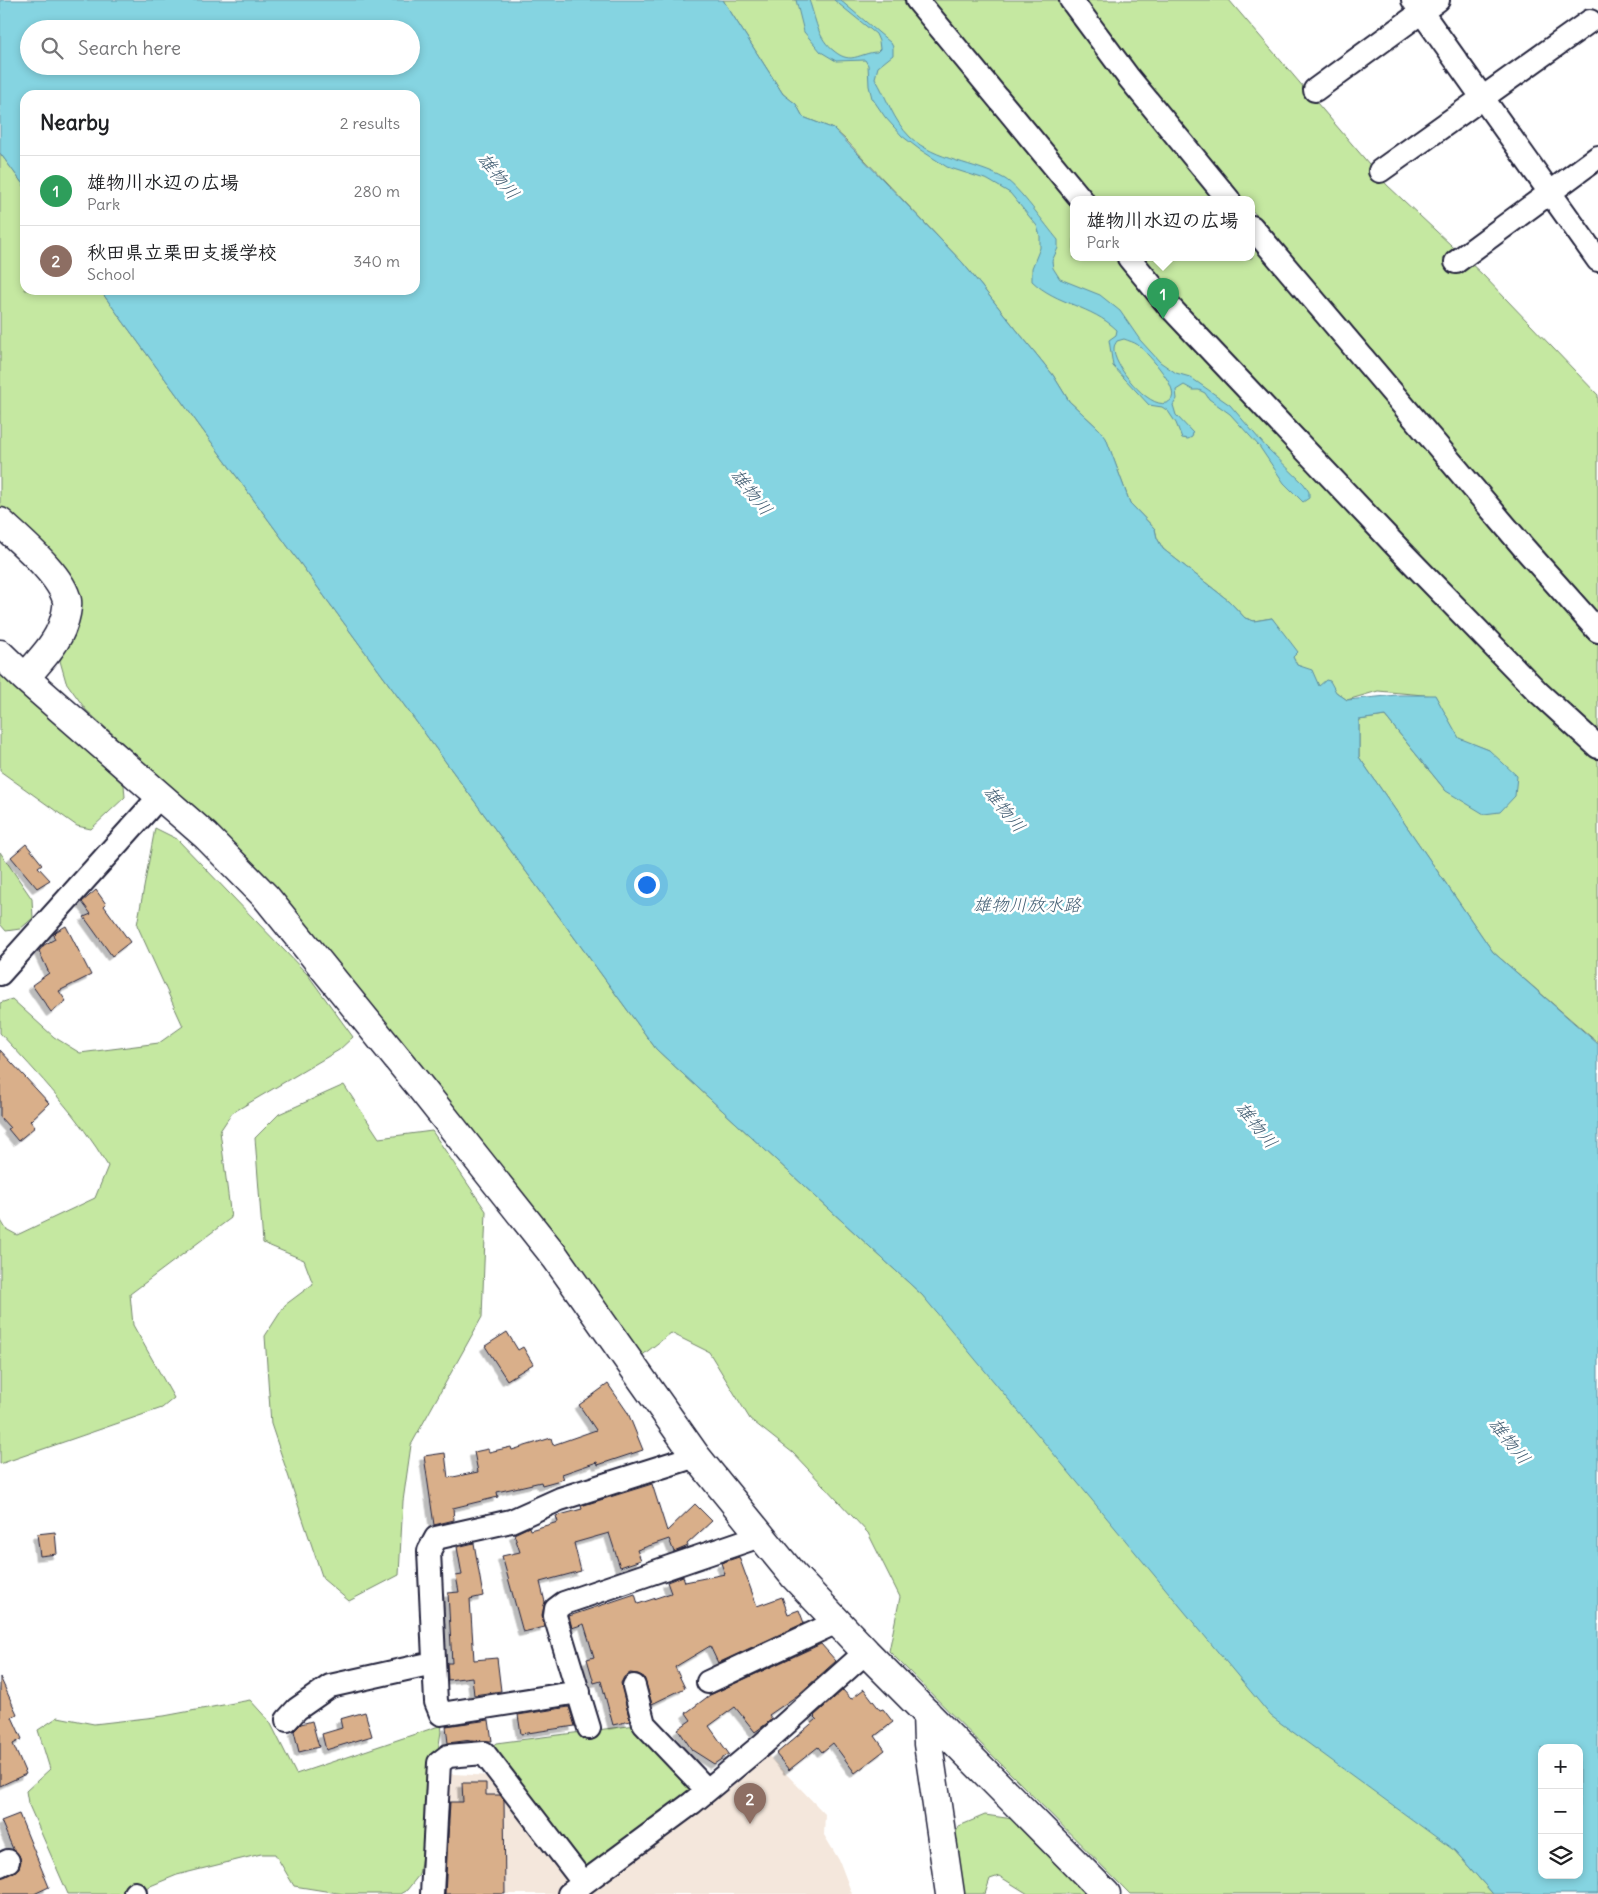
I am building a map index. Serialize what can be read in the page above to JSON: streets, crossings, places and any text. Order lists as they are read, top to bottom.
{
  "water": ["雄物川", "雄物川放水路"],
  "page": {
    "search": "Search here",
    "heading": ["Nearby", "2 results"],
    "list": [
      {
        "mark": "1",
        "name": "雄物川水辺の広場",
        "note": "Park",
        "value": "280 m"
      },
      {
        "mark": "2",
        "name": "秋田県立栗田支援学校",
        "note": "School",
        "value": "340 m"
      }
    ],
    "popup": ["雄物川水辺の広場", "Park"],
    "pins": ["1", "2"],
    "map_buttons": ["+", "−"]
  }
}
